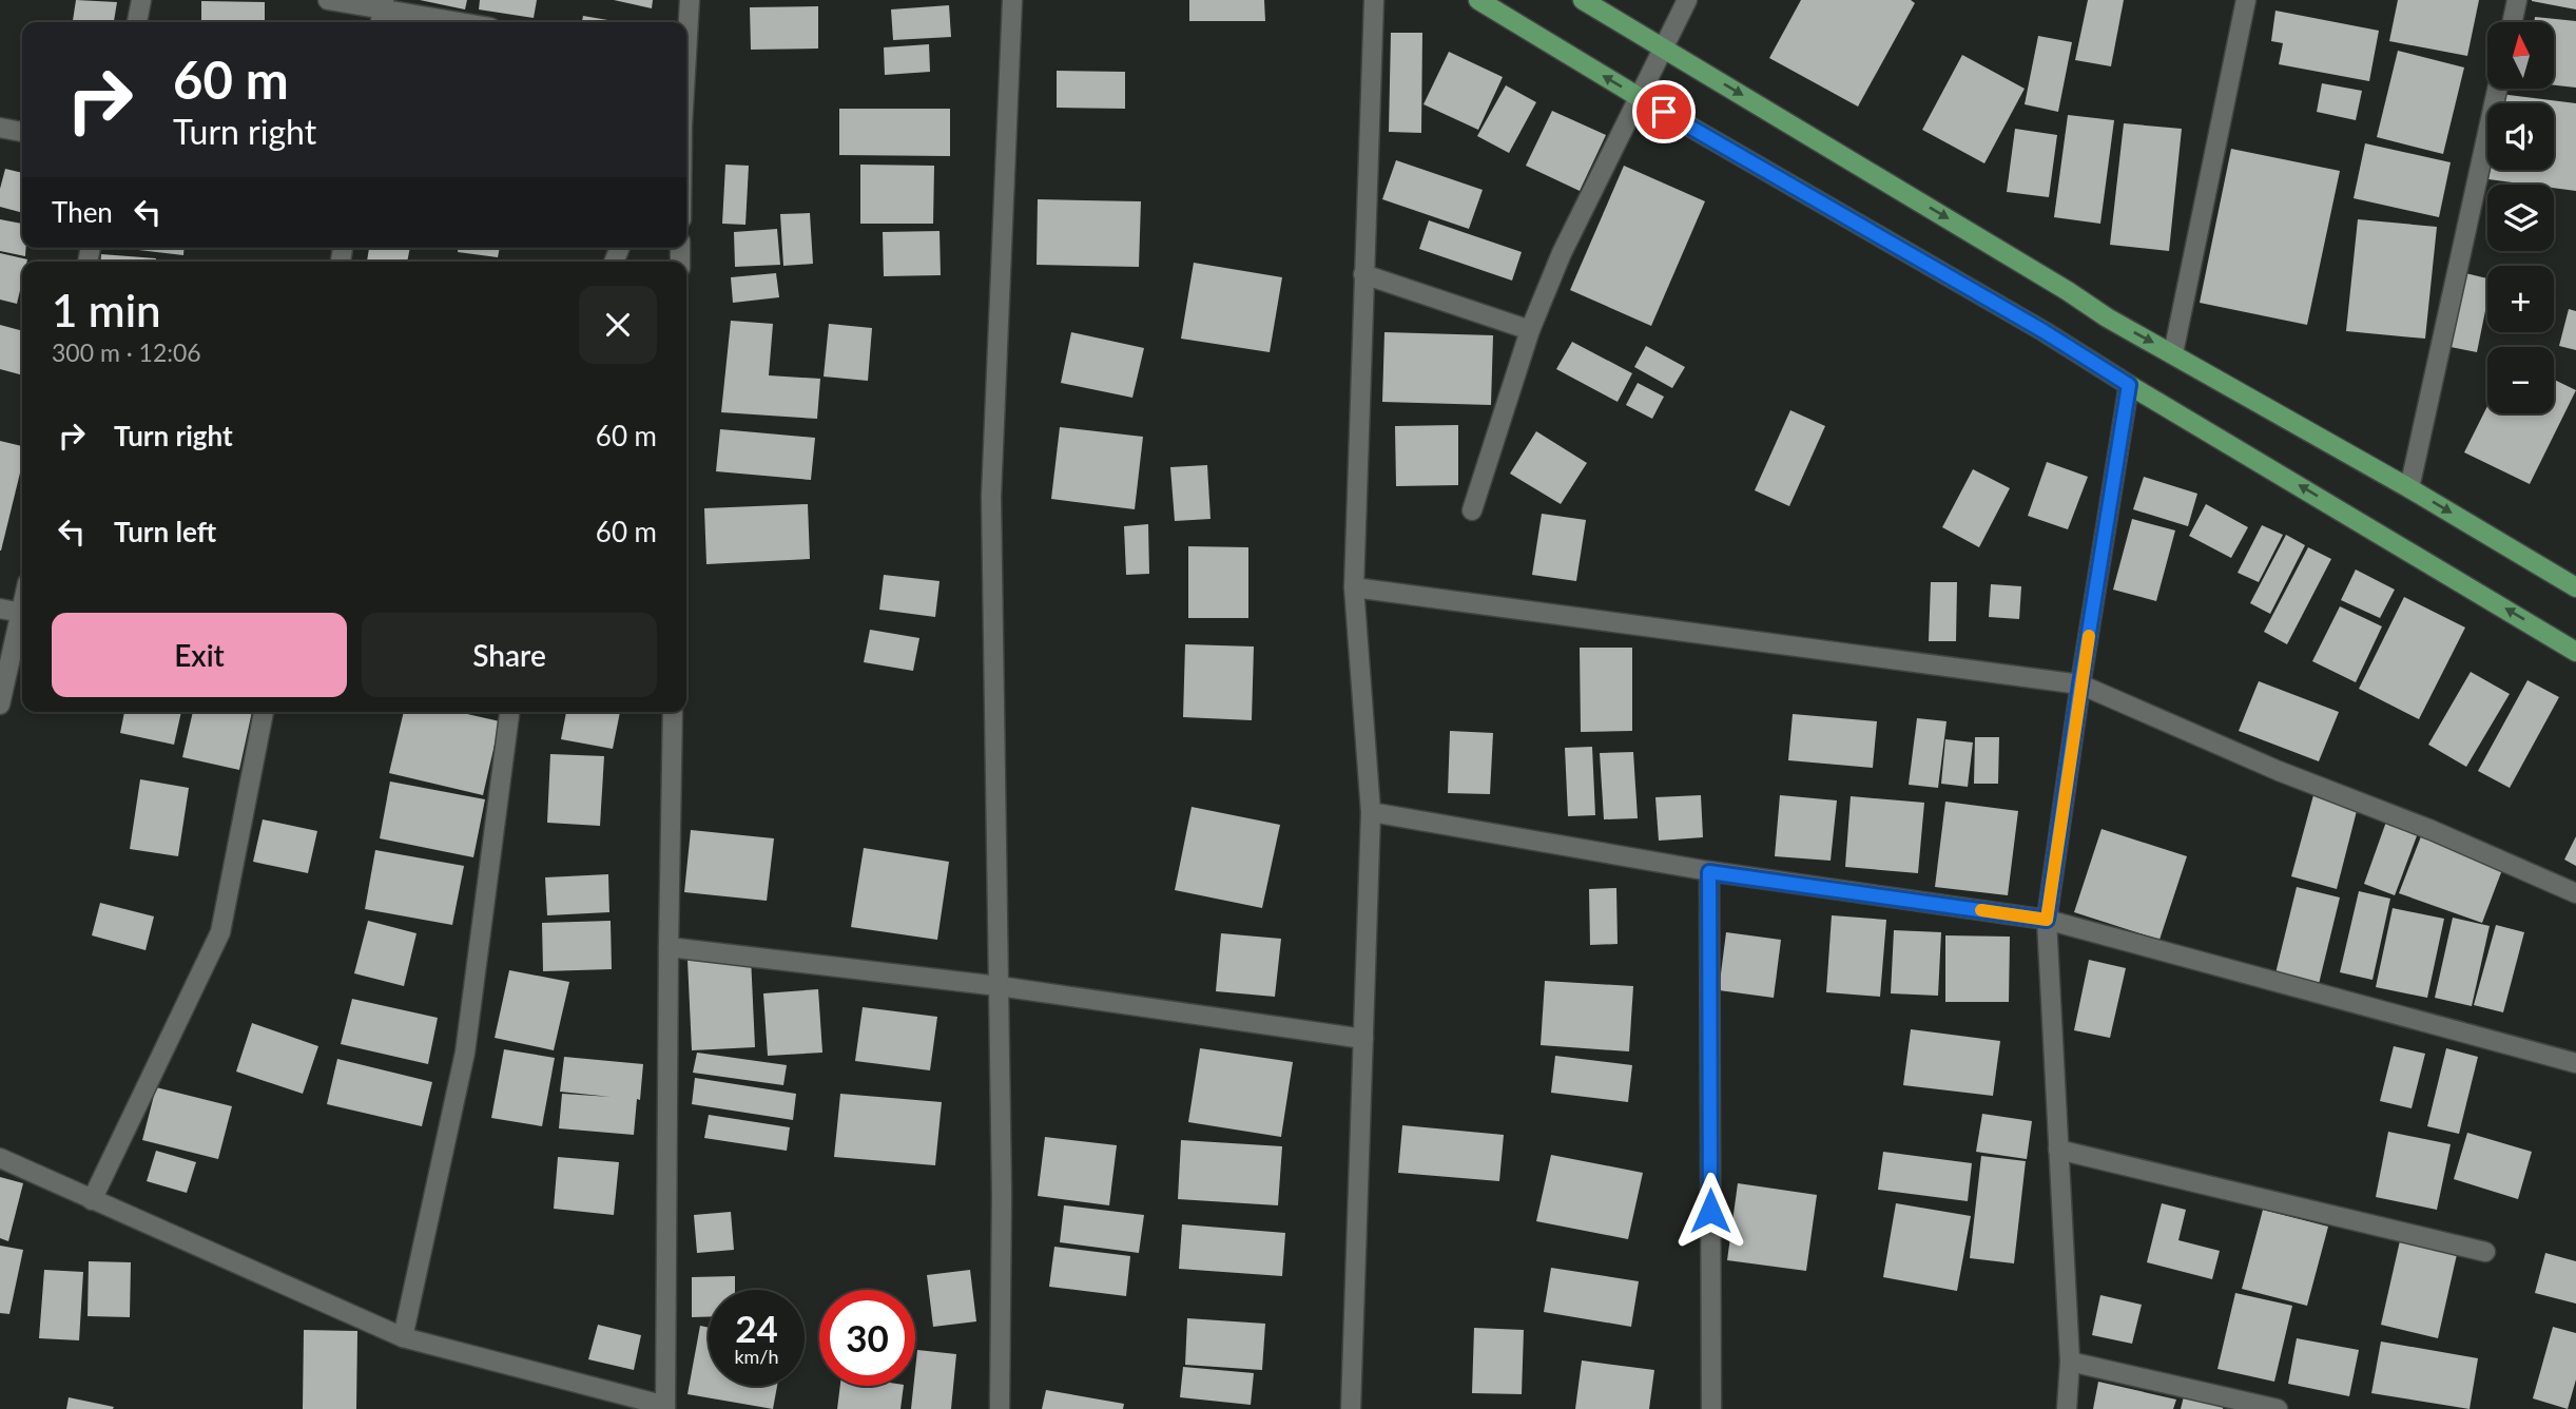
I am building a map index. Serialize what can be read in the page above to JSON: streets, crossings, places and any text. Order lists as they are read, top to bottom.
{
  "north": "top",
  "page": {
    "map_buttons": ["+", "−"],
    "turn": ["60 m", "Turn right"],
    "then": "Then",
    "heading": ["1 min", "300 m · 12:06"],
    "list": [
      {
        "name": "Turn right",
        "value": "60 m"
      },
      {
        "name": "Turn left",
        "value": "60 m"
      }
    ],
    "buttons": ["Exit", "Share"],
    "speed": "24 km/h",
    "limit": "30"
  }
}
